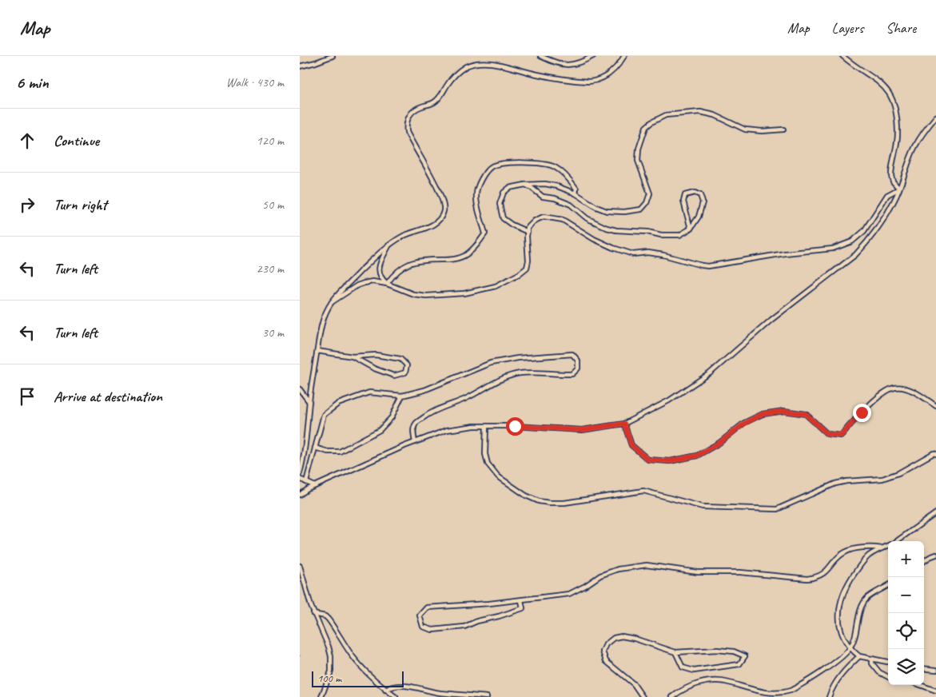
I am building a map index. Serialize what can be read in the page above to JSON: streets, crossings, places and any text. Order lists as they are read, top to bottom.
{
  "scale_bar": "100 m",
  "page": {
    "header": "Map",
    "nav": ["Map", "Layers", "Share"],
    "heading": ["6 min", "Walk · 430 m"],
    "list": [
      ["Continue", "120 m"],
      ["Turn right", "50 m"],
      ["Turn left", "230 m"],
      ["Turn left", "30 m"],
      "Arrive at destination"
    ],
    "map_buttons": ["+", "−"],
    "scale": "100 m"
  }
}
